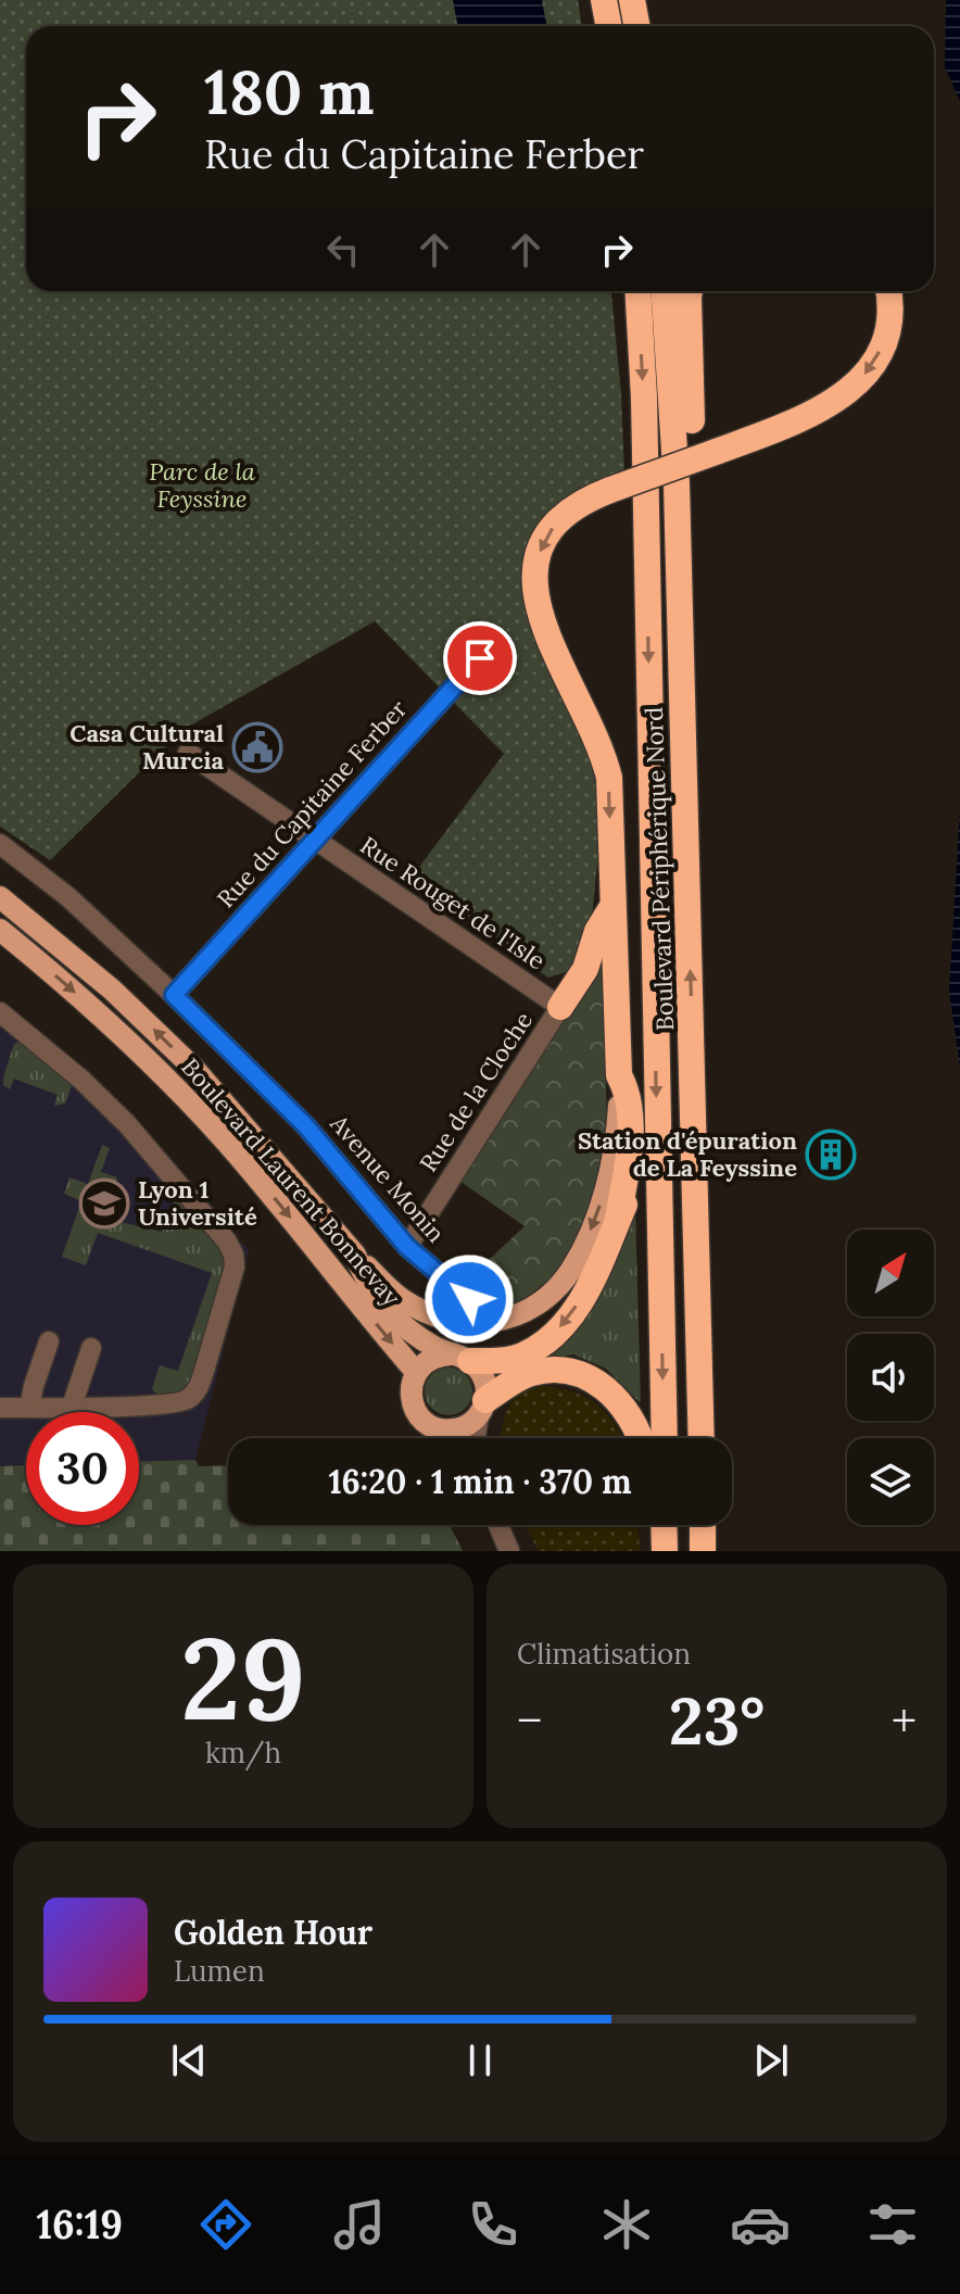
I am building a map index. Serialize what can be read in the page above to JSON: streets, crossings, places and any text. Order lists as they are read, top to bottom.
{
  "streets": {
    "highway": ["Boulevard Périphérique Nord"],
    "main road": ["Boulevard Laurent Bonnevay"],
    "street": [
      "Rue du Capitaine Ferber",
      "Rue Rouget de l'Isle",
      "Rue de la Cloche",
      "Avenue Monin"
    ]
  },
  "crossings": [
    ["Rue du Capitaine Ferber", "Rue Rouget de l'Isle"],
    ["Rue du Capitaine Ferber", "Avenue Monin"],
    ["Rue Rouget de l'Isle", "Rue de la Cloche"],
    ["Rue de la Cloche", "Avenue Monin"]
  ],
  "parks": ["Parc de la Feyssine"],
  "places": {
    "public building": ["Casa Cultural Murcia"],
    "building": ["Station d'épuration de La Feyssine"],
    "school or university": ["Lyon 1 Université"]
  },
  "north": "top right",
  "page": {
    "turn": ["180 m", "Rue du Capitaine Ferber"],
    "limit": "30",
    "trip": "16:20 · 1 min · 370 m",
    "tile": [
      ["29", "km/h"],
      "Climatisation"
    ],
    "heat": ["−", "23°", "+"],
    "song": ["Golden Hour", "Lumen"],
    "tabs": "16:19"
  }
}
